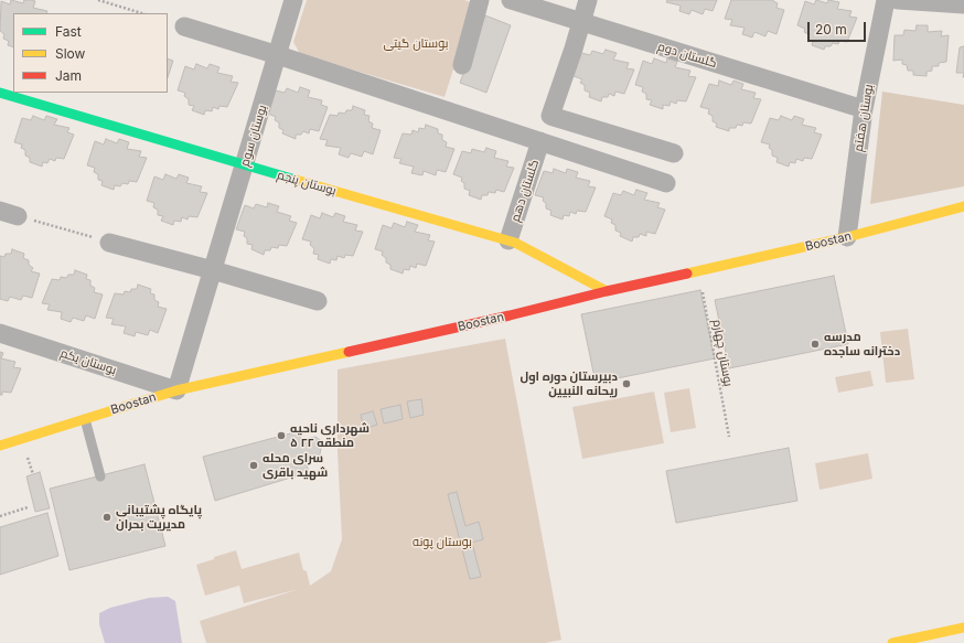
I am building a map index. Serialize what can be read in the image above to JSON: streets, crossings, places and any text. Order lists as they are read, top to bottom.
{
  "streets": {
    "main road": ["بوستان پنجم", "Boostan"],
    "street": [
      "گلستان دوم",
      "بوستان هفتم",
      "بوستان سوم",
      "گلستان دهم",
      "بوستان یکم"
    ],
    "path": ["بوستان چهارم"]
  },
  "crossings": [
    ["گلستان دوم", "بوستان هفتم"],
    ["بوستان هفتم", "Boostan"],
    ["بوستان سوم", "بوستان پنجم"],
    ["بوستان سوم", "Boostan"],
    ["بوستان سوم", "بوستان یکم"],
    ["بوستان پنجم", "گلستان دهم"],
    ["بوستان پنجم", "Boostan"],
    ["Boostan", "بوستان چهارم"],
    ["Boostan", "بوستان یکم"]
  ],
  "parks": ["بوستان گیتی", "بوستان پونه"],
  "places": [
    "مدرسه دخترانه ساجده",
    "دبیرستان دوره اول ریحانه النبیین",
    "شهرداری ناحیه ۵ منطقه ۲۲",
    "سرای محله شهید باقری",
    "پایگاه پشتیبانی مدیریت بحران"
  ],
  "legend": ["Fast", "Slow", "Jam"],
  "scale_bar": "20 m"
}
